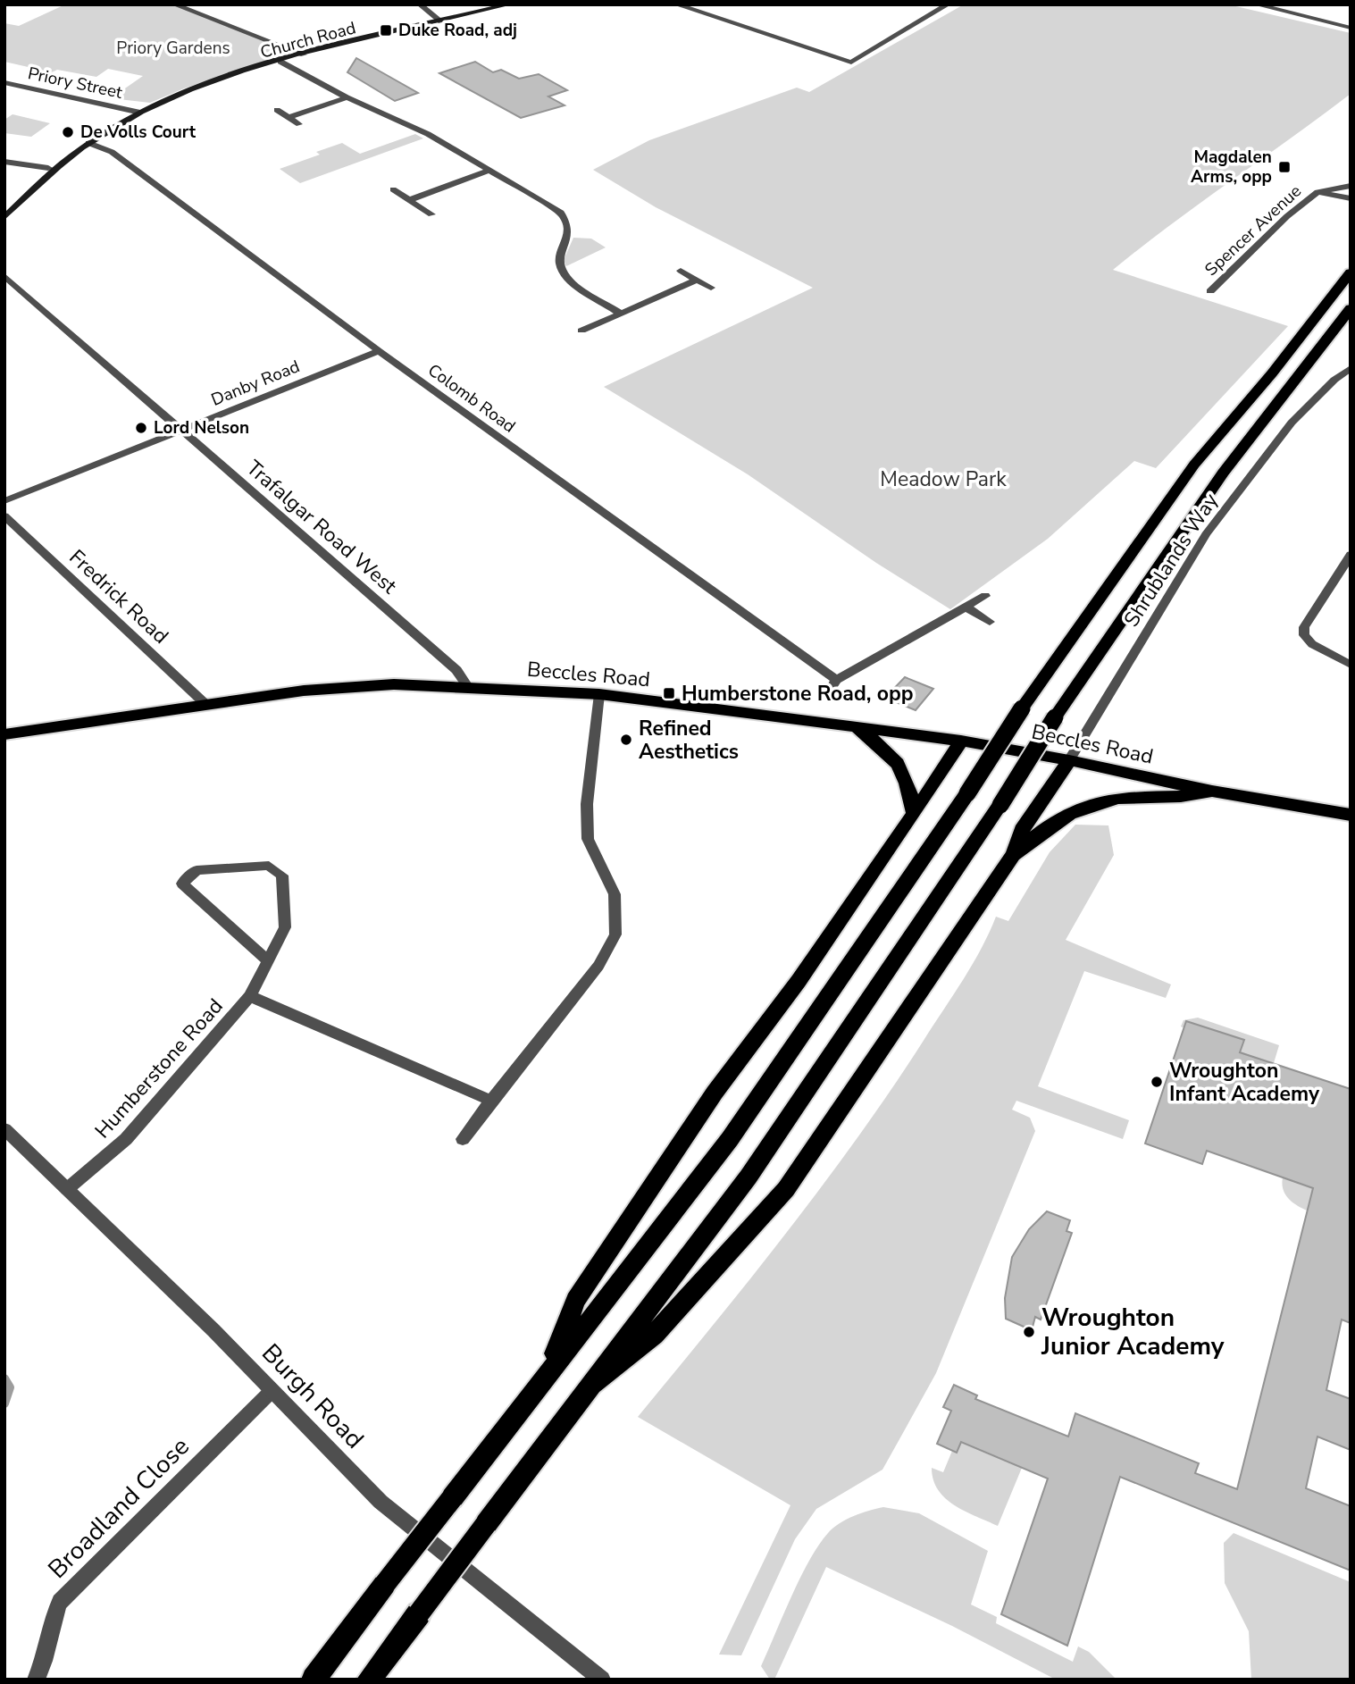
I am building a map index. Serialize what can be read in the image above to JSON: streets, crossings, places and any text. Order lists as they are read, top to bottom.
{
  "streets": {
    "highway": ["Beccles Road"],
    "main road": ["Church Road"],
    "street": [
      "Priory Street",
      "Spencer Avenue",
      "Danby Road",
      "Colomb Road",
      "Trafalgar Road West",
      "Shrublands Way",
      "Fredrick Road",
      "Humberstone Road",
      "Burgh Road",
      "Broadland Close"
    ]
  },
  "crossings": [
    ["Church Road", "Priory Street"],
    ["Church Road", "Colomb Road"],
    ["Danby Road", "Colomb Road"],
    ["Danby Road", "Trafalgar Road West"],
    ["Trafalgar Road West", "Beccles Road"],
    ["Shrublands Way", "Beccles Road"],
    ["Fredrick Road", "Beccles Road"],
    ["Humberstone Road", "Burgh Road"],
    ["Burgh Road", "Broadland Close"]
  ],
  "parks": ["Priory Gardens", "Meadow Park"],
  "places": {
    "transit": ["Duke Road, adj", "Magdalen Arms, opp", "Humberstone Road, opp"],
    "other": [
      "De Volls Court",
      "Lord Nelson",
      "Refined Aesthetics",
      "Wroughton Infant Academy",
      "Wroughton Junior Academy"
    ]
  }
}
